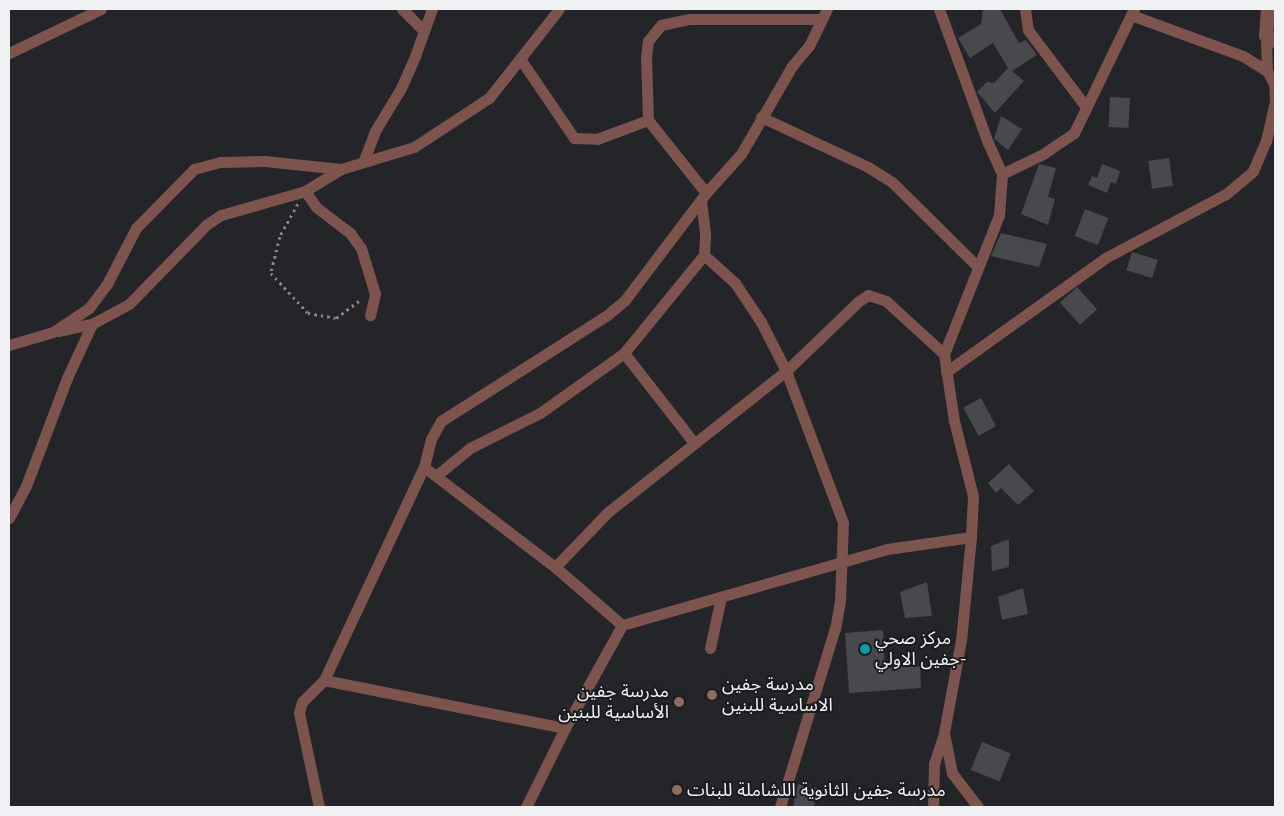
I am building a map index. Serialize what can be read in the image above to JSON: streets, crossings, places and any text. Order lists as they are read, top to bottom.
{
  "places": [
    "مركز صحي جفين الاولي-",
    "مدرسة جفين الاساسية للبنين",
    "مدرسة جفين الأساسية للبنين",
    "مدرسة جفين الثانوية اللشاملة للبنات"
  ]
}
